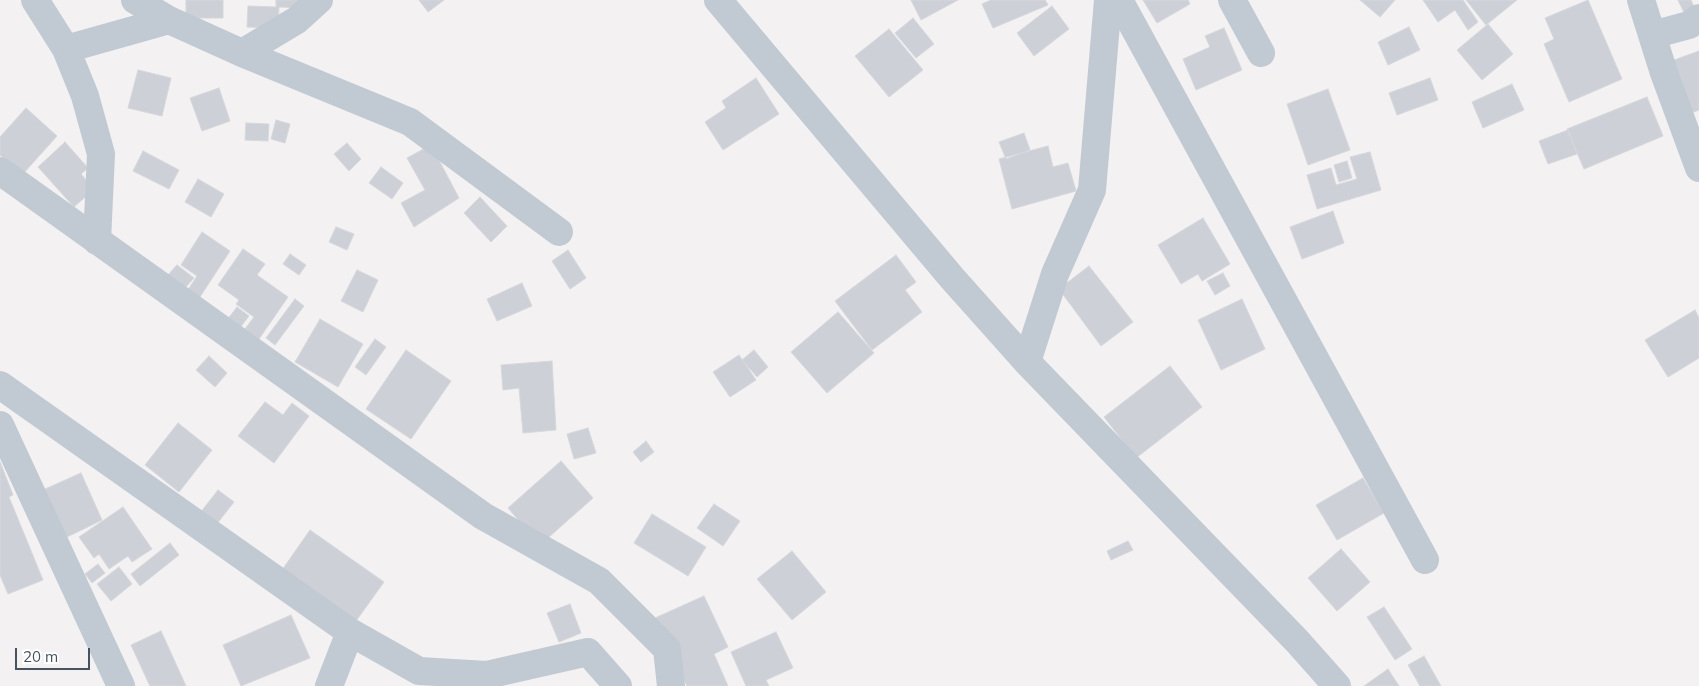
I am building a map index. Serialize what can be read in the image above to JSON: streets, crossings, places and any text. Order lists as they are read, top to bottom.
{
  "scale_bar": "20 m"
}
